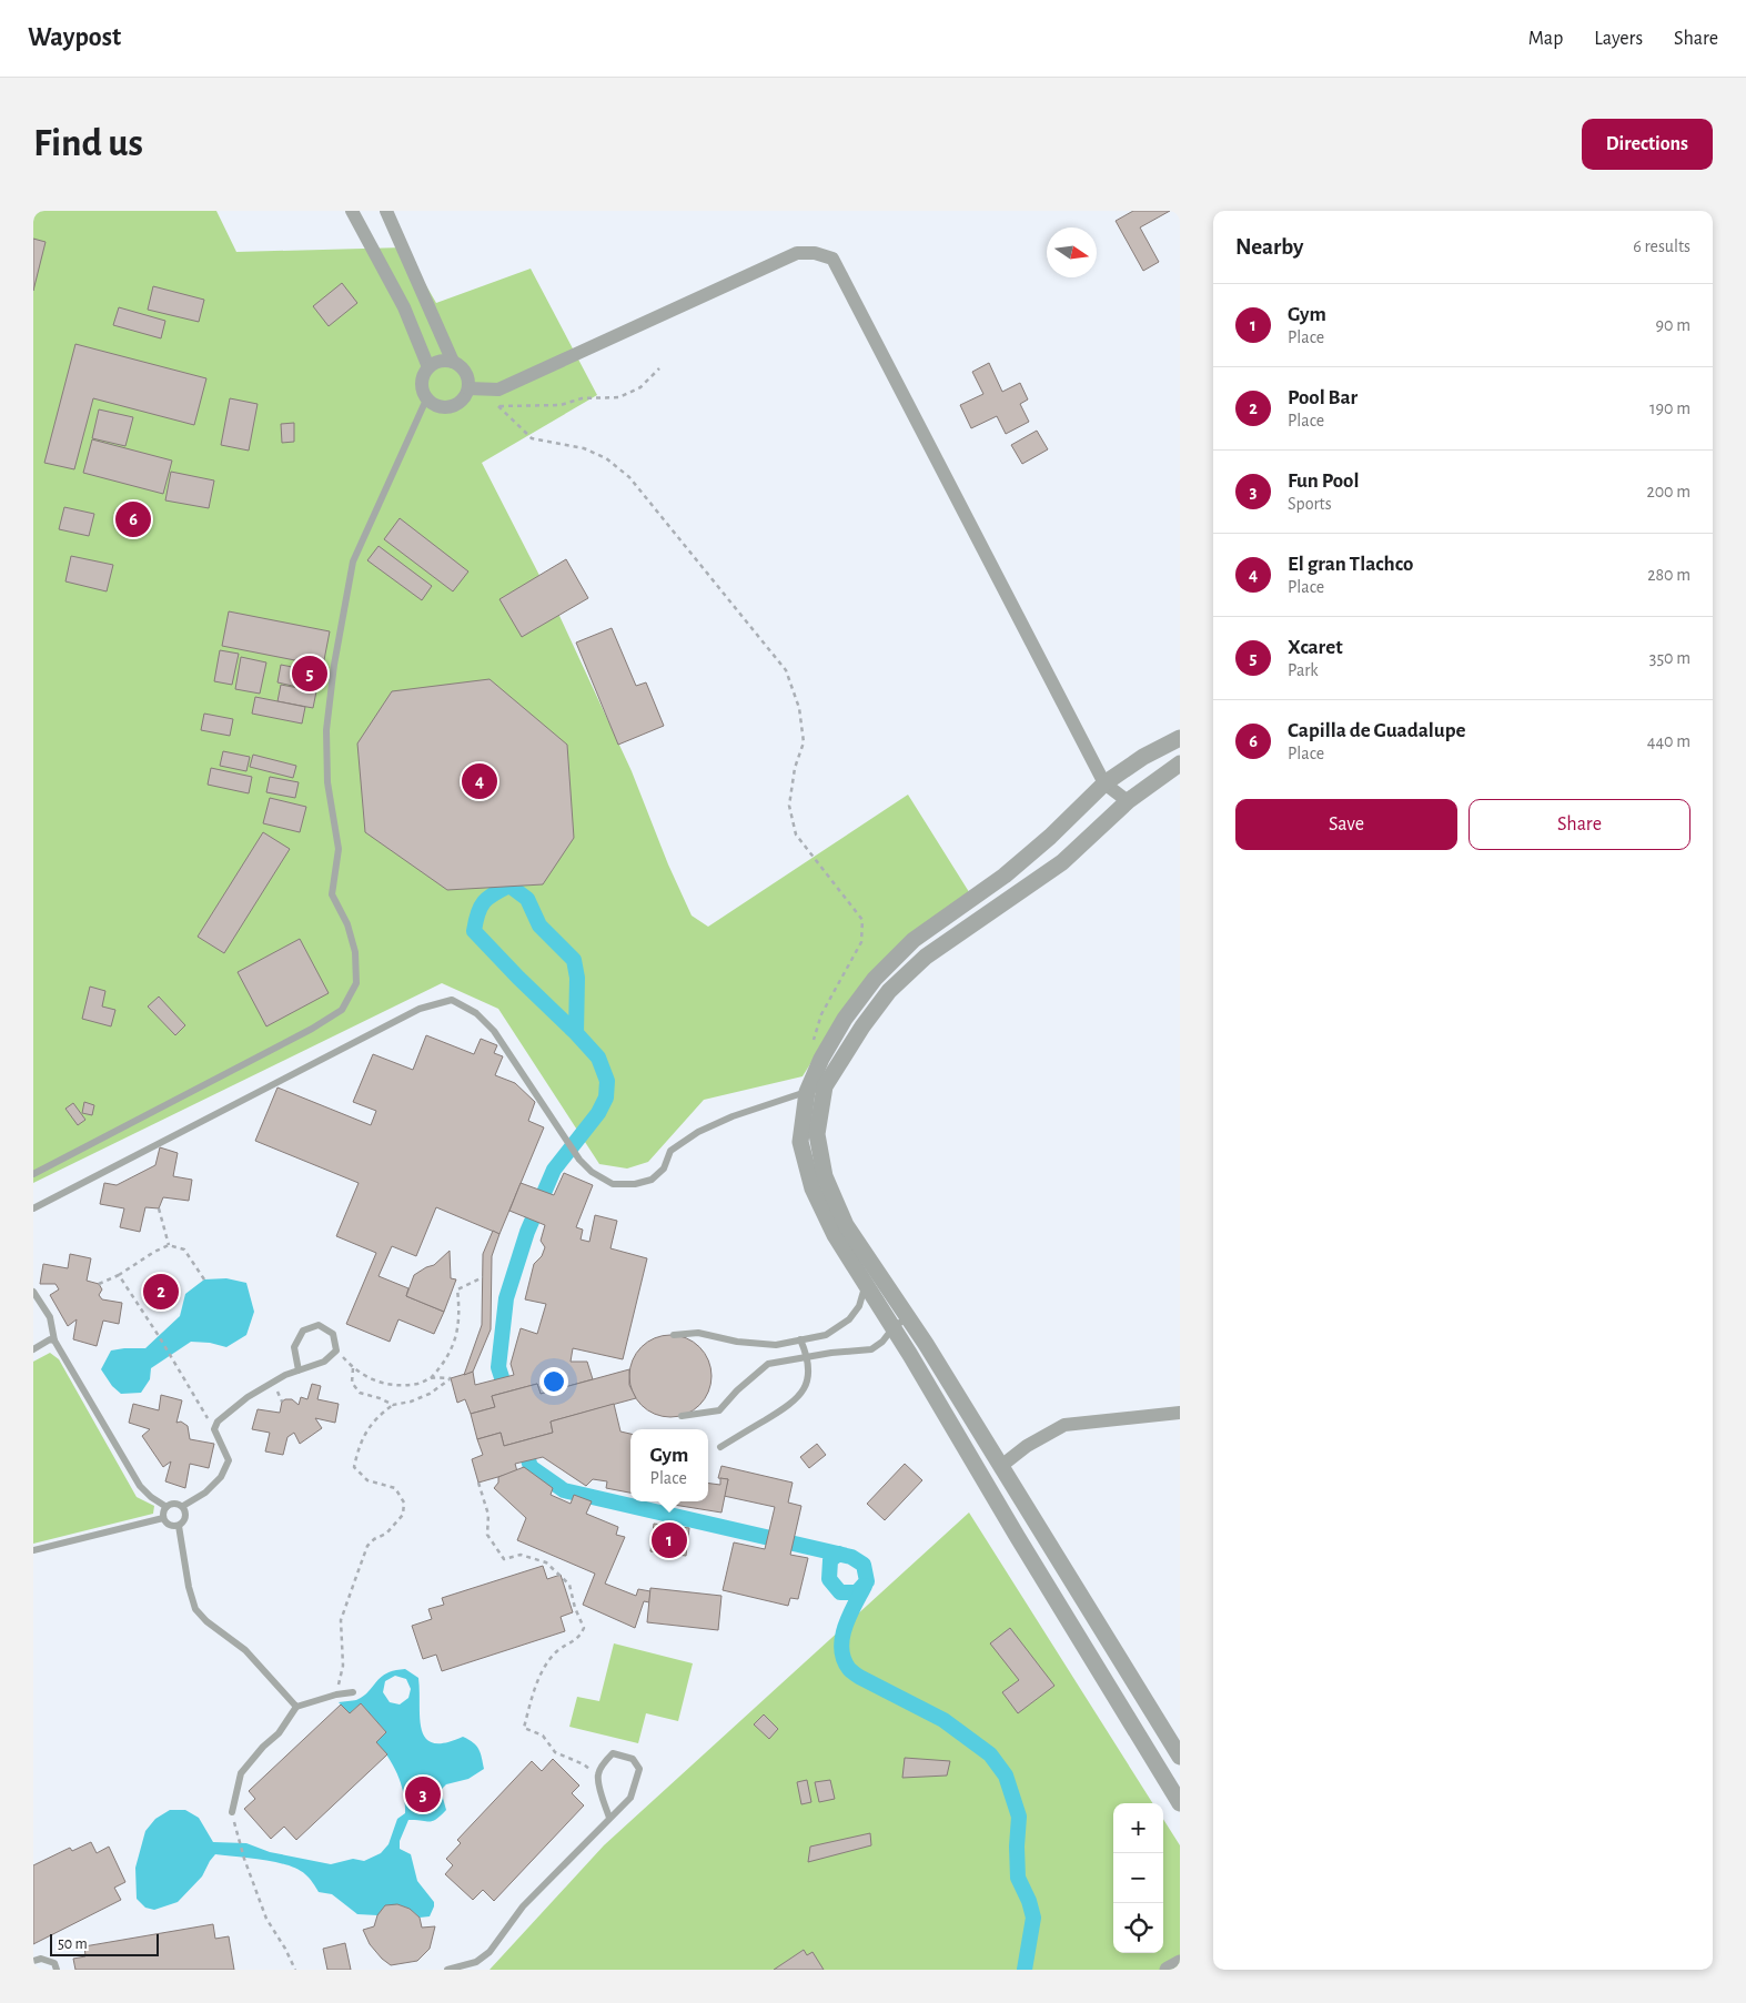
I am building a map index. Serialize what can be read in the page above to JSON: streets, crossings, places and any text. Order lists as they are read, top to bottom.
{
  "scale_bar": "50 m",
  "north": "right",
  "page": {
    "header": "Waypost",
    "nav": ["Map", "Layers", "Share"],
    "buttons": [
      "Directions",
      ["Save", "Share"]
    ],
    "title": "Find us",
    "heading": ["Nearby", "6 results"],
    "list": [
      {
        "mark": "1",
        "name": "Gym",
        "note": "Place",
        "value": "90 m"
      },
      {
        "mark": "2",
        "name": "Pool Bar",
        "note": "Place",
        "value": "190 m"
      },
      {
        "mark": "3",
        "name": "Fun Pool",
        "note": "Sports",
        "value": "200 m"
      },
      {
        "mark": "4",
        "name": "El gran Tlachco",
        "note": "Place",
        "value": "280 m"
      },
      {
        "mark": "5",
        "name": "Xcaret",
        "note": "Park",
        "value": "350 m"
      },
      {
        "mark": "6",
        "name": "Capilla de Guadalupe",
        "note": "Place",
        "value": "440 m"
      }
    ],
    "pins": [
      "6",
      "5",
      "4",
      "2",
      "1",
      "3"
    ],
    "popup": ["Gym", "Place"],
    "map_buttons": ["+", "−"],
    "scale": "50 m"
  }
}
